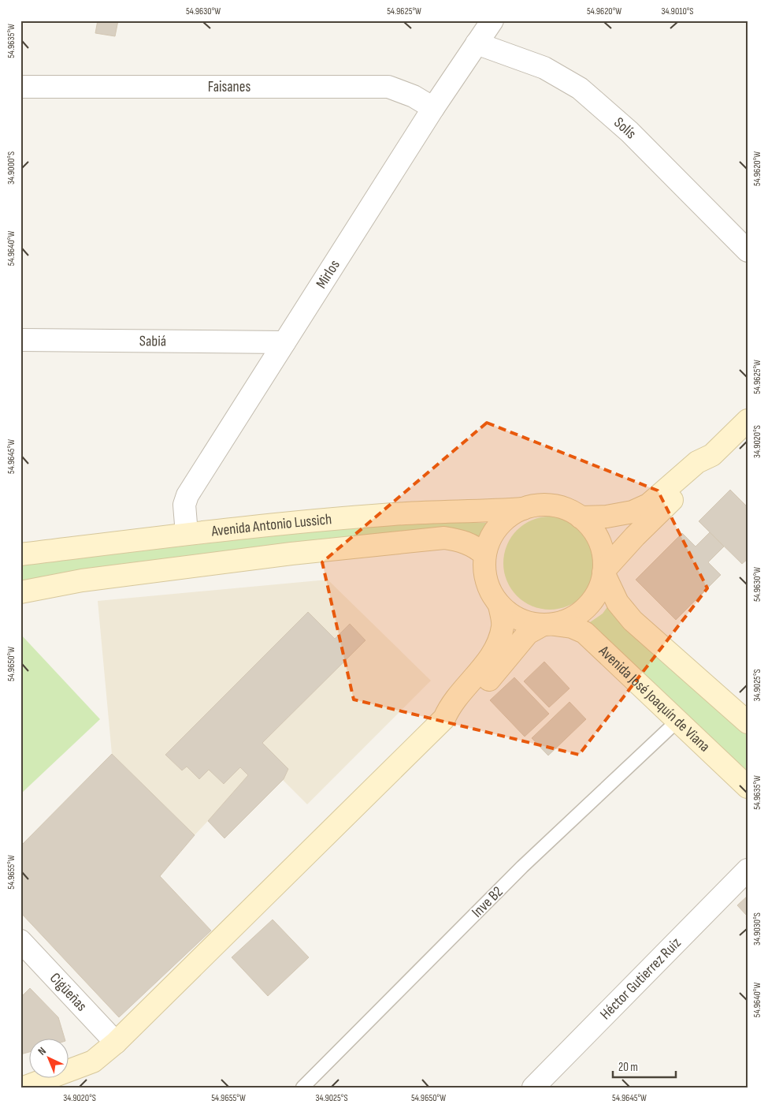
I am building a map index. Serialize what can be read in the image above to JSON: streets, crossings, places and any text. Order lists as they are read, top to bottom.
{
  "streets": {
    "main road": ["Avenida Antonio Lussich", "Avenida José Joaquín de Viana"],
    "street": [
      "Faisanes",
      "Solís",
      "Mirlos",
      "Sabiá",
      "Héctor Gutierrez Ruiz",
      "Cigüeñas"
    ],
    "lane": ["Inve B2"]
  },
  "crossings": [
    ["Faisanes", "Mirlos"],
    ["Solís", "Mirlos"],
    ["Mirlos", "Sabiá"],
    ["Mirlos", "Avenida Antonio Lussich"],
    ["Avenida Antonio Lussich", "Avenida José Joaquín de Viana"],
    ["Avenida José Joaquín de Viana", "Inve B2"]
  ],
  "scale_bar": "20 m",
  "north": "top left",
  "coordinates": [
    "54.9630°W",
    "54.9625°W",
    "54.9620°W",
    "34.9010°S",
    "54.9635°W",
    "34.9000°S",
    "54.9640°W",
    "34.9020°S",
    "54.9645°W",
    "54.9650°W",
    "34.9025°S",
    "54.9655°W",
    "34.9030°S"
  ]
}
